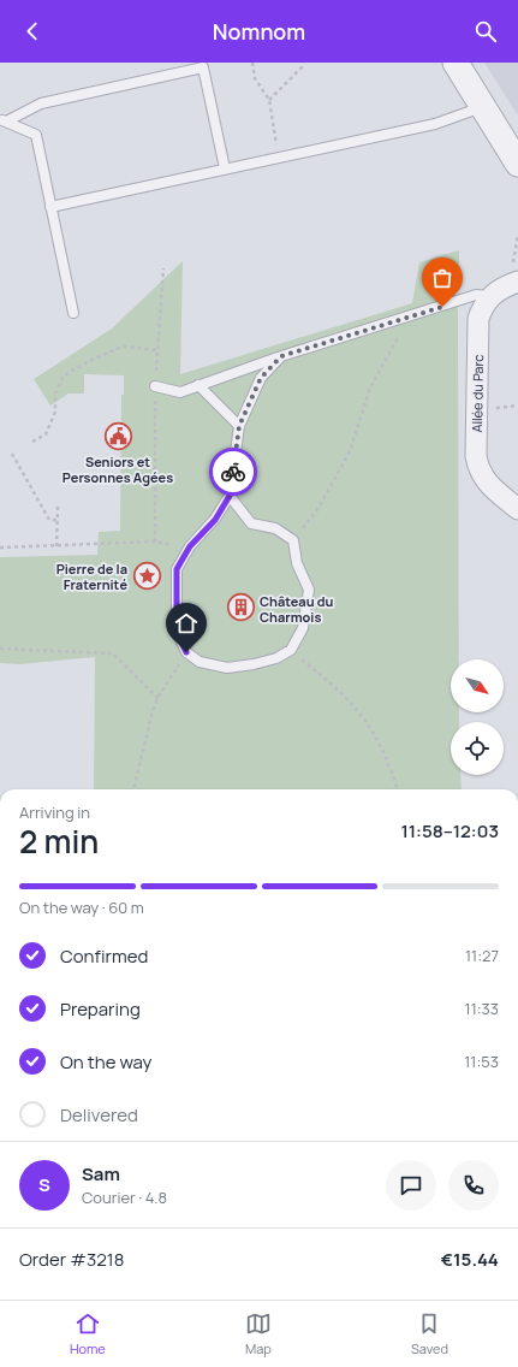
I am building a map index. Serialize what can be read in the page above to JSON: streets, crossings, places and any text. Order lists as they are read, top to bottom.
{
  "streets": {
    "street": ["Allée du Parc"]
  },
  "places": {
    "public building": ["Seniors et Personnes Agées"],
    "place": ["Pierre de la Fraternité"],
    "building": ["Château du Charmois"]
  },
  "north": "bottom right",
  "page": {
    "header": "Nomnom",
    "heading": ["2 min", "Arriving in", "11:58–12:03"],
    "panel": [
      "Sam",
      "Courier · 4.8",
      "Order #3218",
      "€15.44"
    ],
    "bar": "On the way · 60 m",
    "list": [
      ["Confirmed", "11:27"],
      ["Preparing", "11:33"],
      ["On the way", "11:53"],
      "Delivered"
    ],
    "round": "S",
    "tabs": ["Home", "Map", "Saved"]
  }
}
